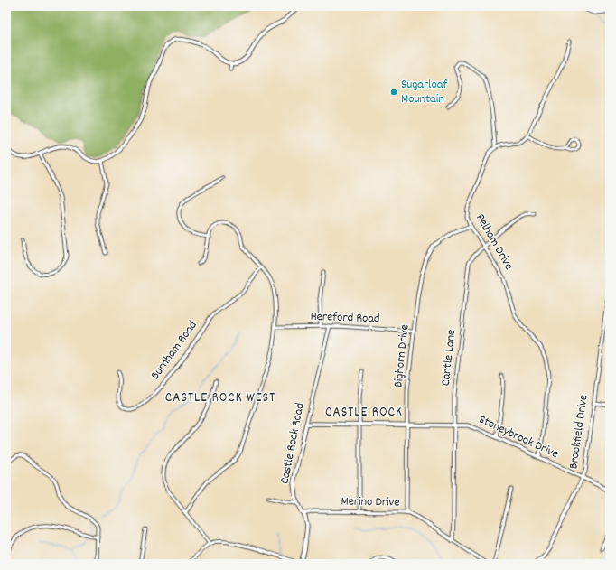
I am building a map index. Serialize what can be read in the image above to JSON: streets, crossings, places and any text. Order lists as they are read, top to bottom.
{
  "streets": {
    "street": [
      "Pelham Drive",
      "Hereford Road",
      "Burnham Road",
      "Bighorn Drive",
      "Cantle Lane",
      "Brookfield Drive",
      "Stoneybrook Drive",
      "Castle Rock Road",
      "Merino Drive"
    ]
  },
  "crossings": [
    ["Pelham Drive", "Bighorn Drive"],
    ["Pelham Drive", "Cantle Lane"],
    ["Pelham Drive", "Stoneybrook Drive"],
    ["Hereford Road", "Bighorn Drive"],
    ["Hereford Road", "Castle Rock Road"],
    ["Bighorn Drive", "Stoneybrook Drive"],
    ["Bighorn Drive", "Merino Drive"],
    ["Cantle Lane", "Stoneybrook Drive"],
    ["Cantle Lane", "Merino Drive"],
    ["Brookfield Drive", "Stoneybrook Drive"],
    ["Stoneybrook Drive", "Castle Rock Road"],
    ["Castle Rock Road", "Merino Drive"]
  ],
  "districts": ["CASTLE ROCK WEST", "CASTLE ROCK"],
  "places": ["Sugarloaf Mountain"]
}
